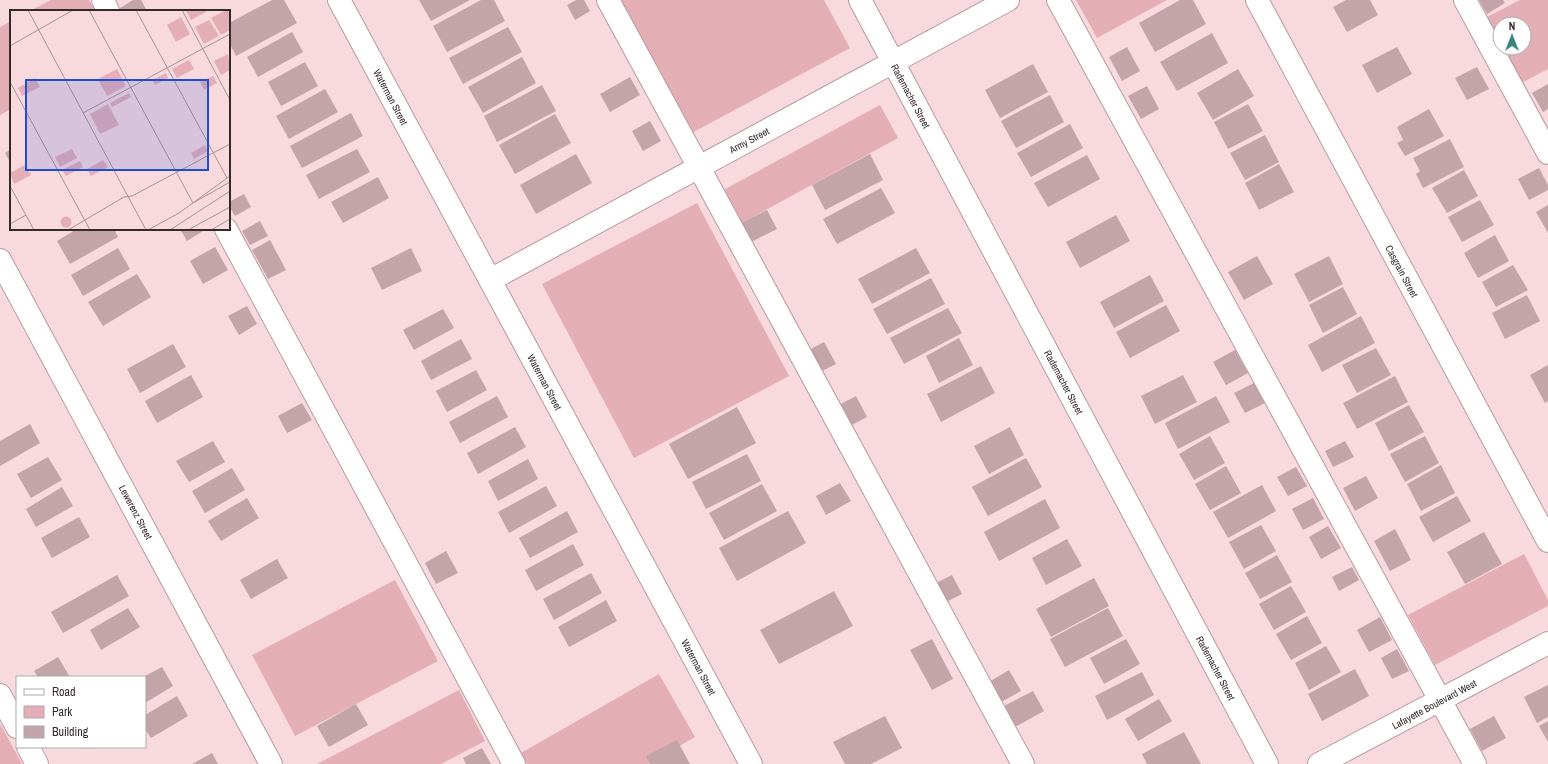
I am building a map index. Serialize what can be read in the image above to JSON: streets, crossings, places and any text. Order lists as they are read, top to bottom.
{
  "streets": {
    "street": [
      "Rademacher Street",
      "Waterman Street",
      "Army Street",
      "Casgrain Street",
      "Lewerenz Street",
      "Lafayette Boulevard West"
    ]
  },
  "crossings": [
    ["Rademacher Street", "Army Street"],
    ["Waterman Street", "Army Street"]
  ],
  "legend": ["Road", "Park", "Building"],
  "north": "top"
}
